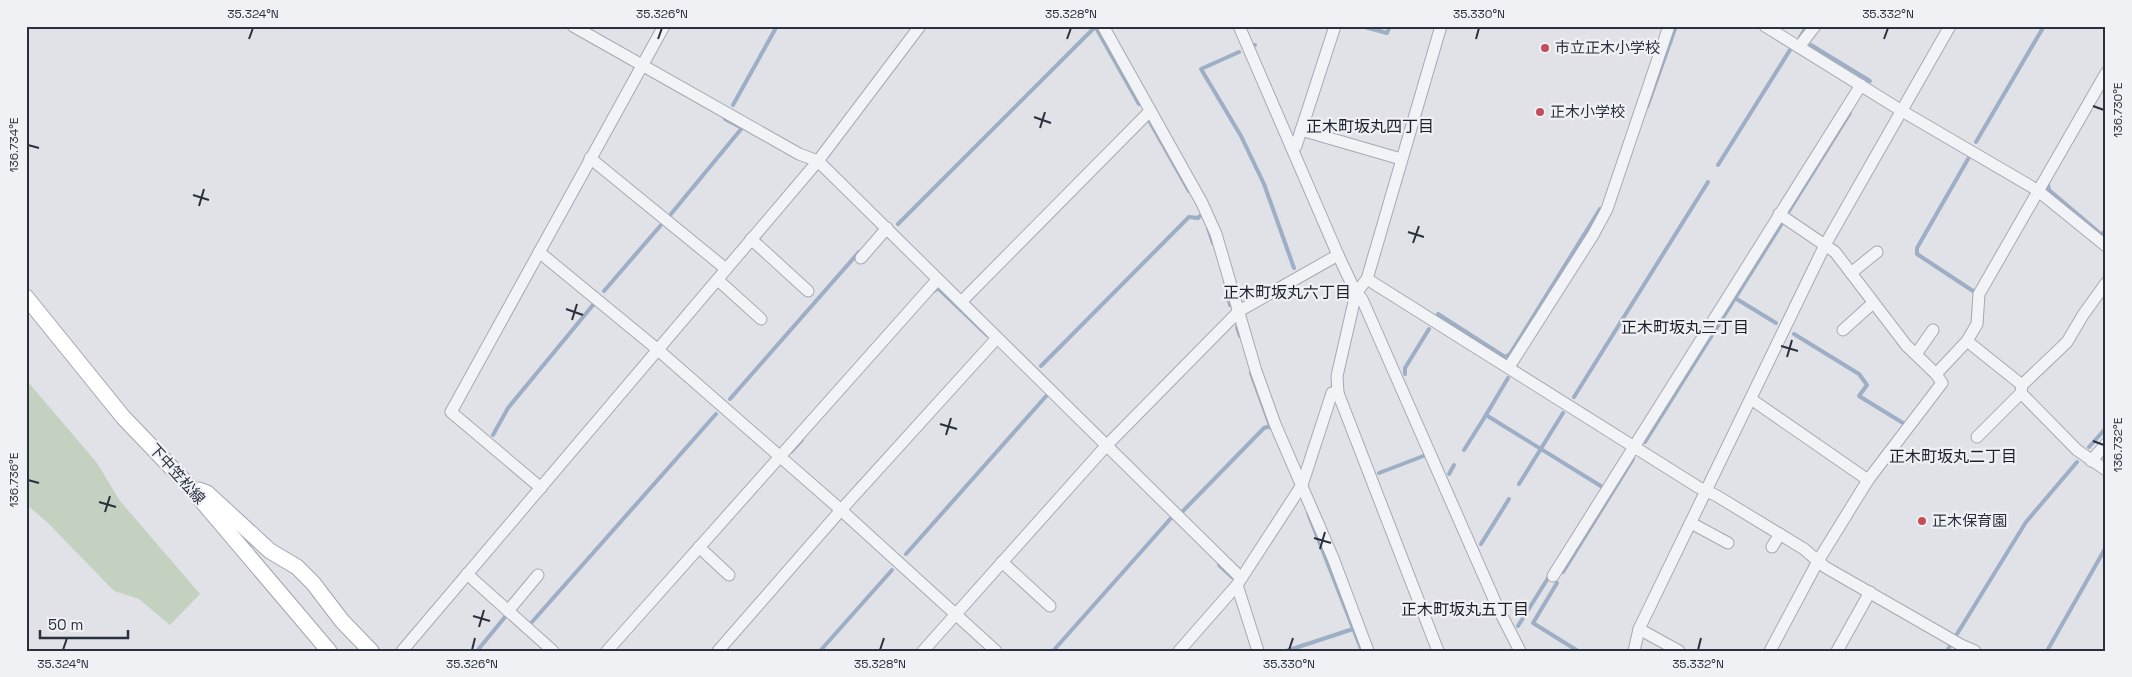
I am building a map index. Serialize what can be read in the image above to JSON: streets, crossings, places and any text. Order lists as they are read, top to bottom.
{
  "streets": {
    "main road": ["下中笠松線"]
  },
  "districts": [
    "正木町坂丸四丁目",
    "正木町坂丸六丁目",
    "正木町坂丸三丁目",
    "正木町坂丸二丁目",
    "正木町坂丸五丁目"
  ],
  "places": ["市立正木小学校", "正木小学校", "正木保育園"],
  "scale_bar": "50 m",
  "coordinates": [
    "35.324°N",
    "35.326°N",
    "35.328°N",
    "35.330°N",
    "35.332°N",
    "136.730°E",
    "136.734°E",
    "136.732°E",
    "136.736°E"
  ]
}
